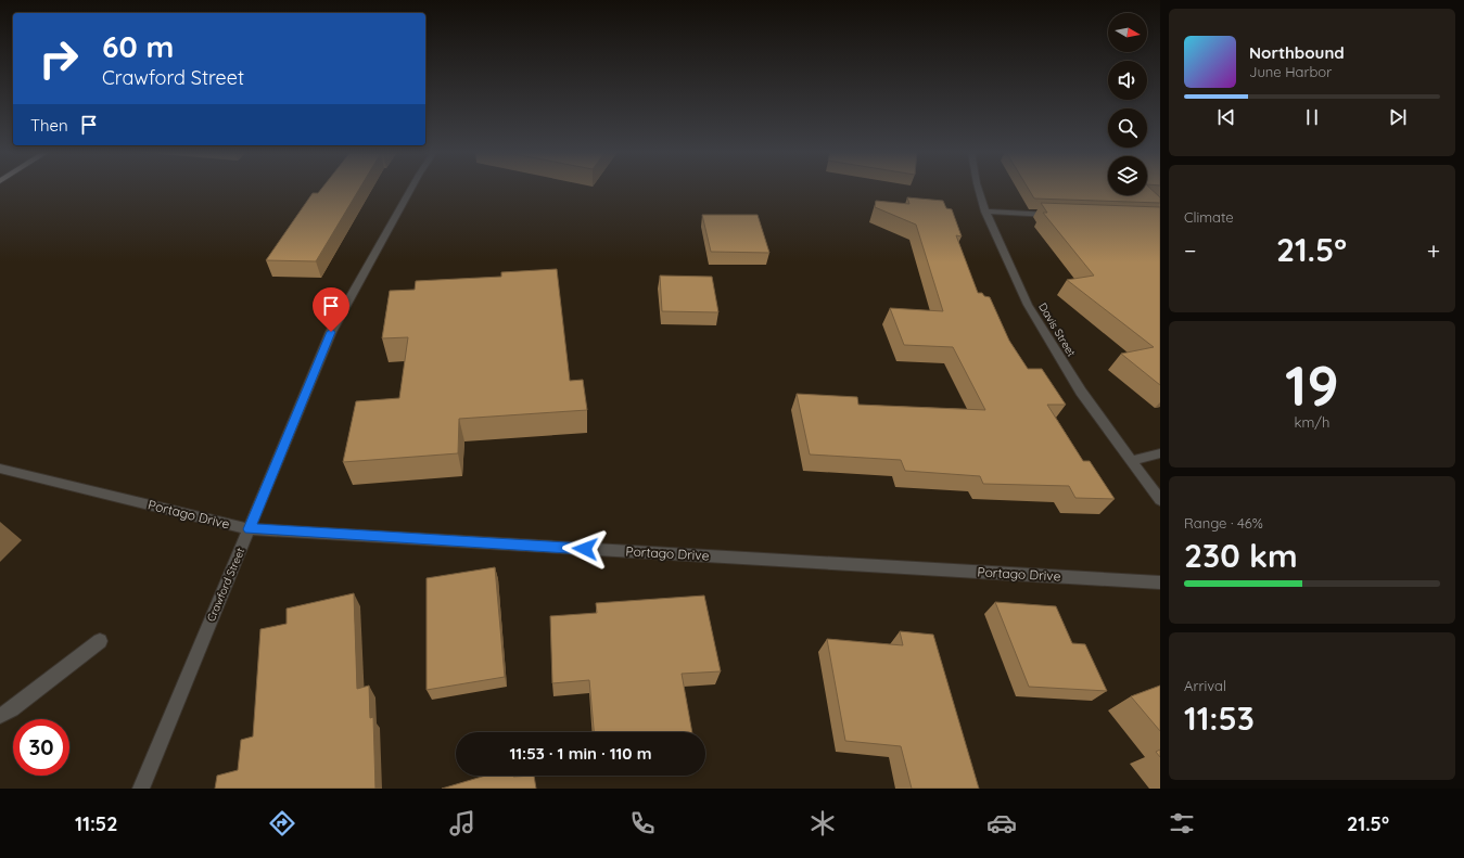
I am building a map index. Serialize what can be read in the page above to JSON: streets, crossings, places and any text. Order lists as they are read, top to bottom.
{
  "streets": {
    "street": ["Davis Street", "Portago Drive", "Crawford Street"]
  },
  "crossings": [
    ["Portago Drive", "Crawford Street"]
  ],
  "north": "right",
  "page": {
    "turn": ["60 m", "Crawford Street"],
    "song": ["Northbound", "June Harbor"],
    "then": "Then",
    "tile": [
      "Climate",
      ["19", "km/h"],
      ["Range · 46%", "230 km"],
      ["Arrival", "11:53"]
    ],
    "heat": ["−", "21.5°", "+"],
    "limit": "30",
    "trip": "11:53 · 1 min · 110 m",
    "tabs": ["11:52", "21.5°"]
  }
}
